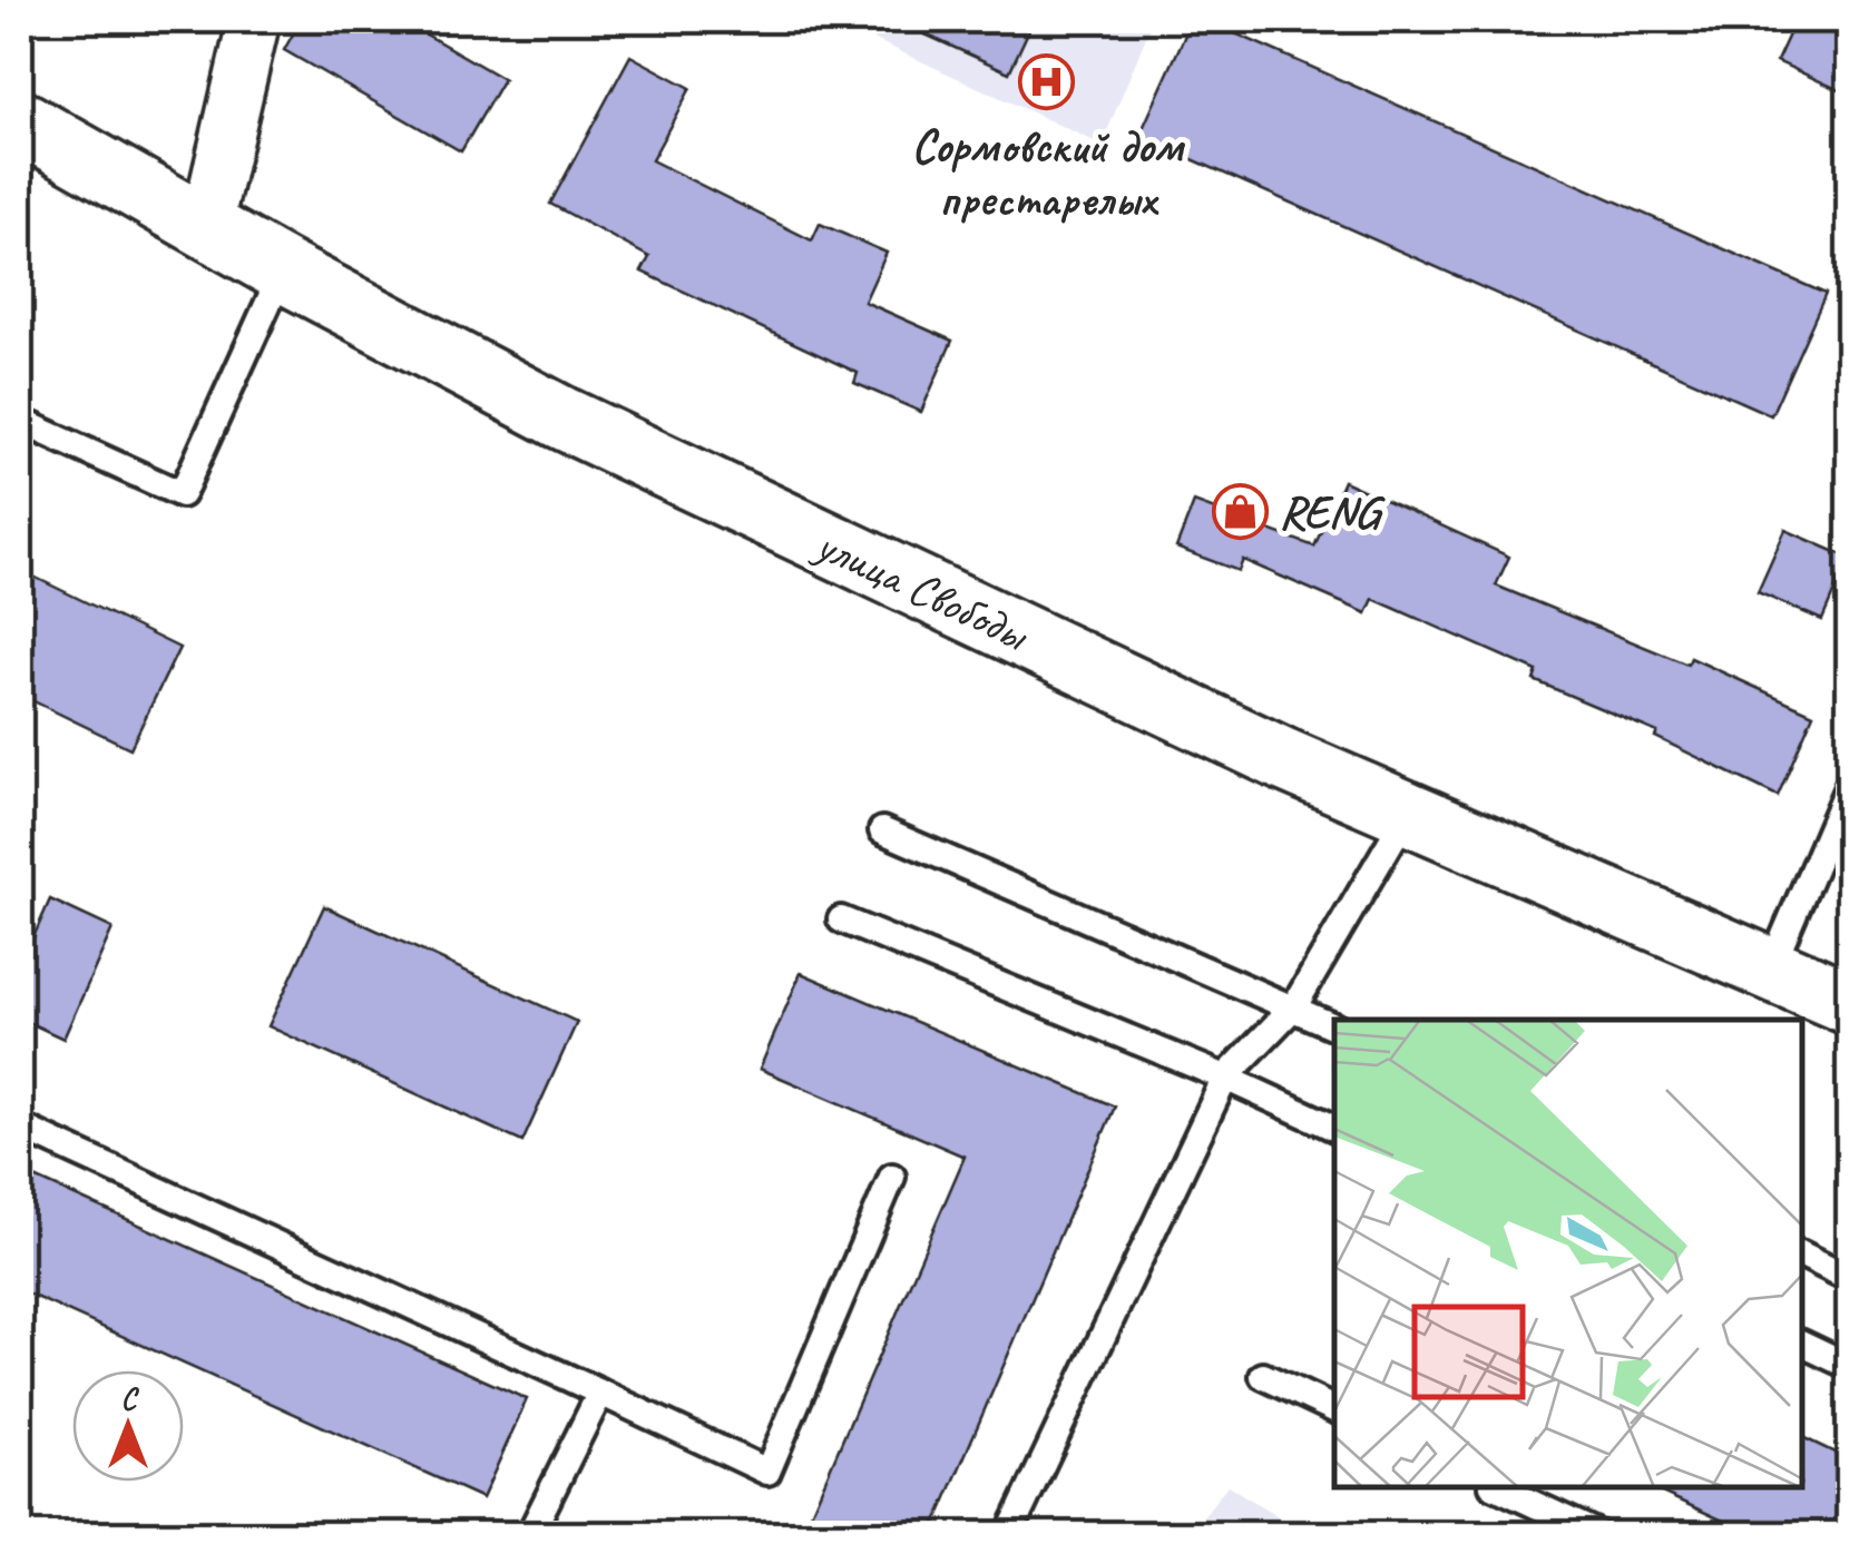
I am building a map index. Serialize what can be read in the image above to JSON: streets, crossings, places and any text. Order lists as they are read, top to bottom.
{
  "streets": {
    "main road": ["улица Свободы"]
  },
  "places": {
    "hospital": ["Сормовский дом престарелых"],
    "shop": ["RENG"]
  },
  "north": "top"
}
